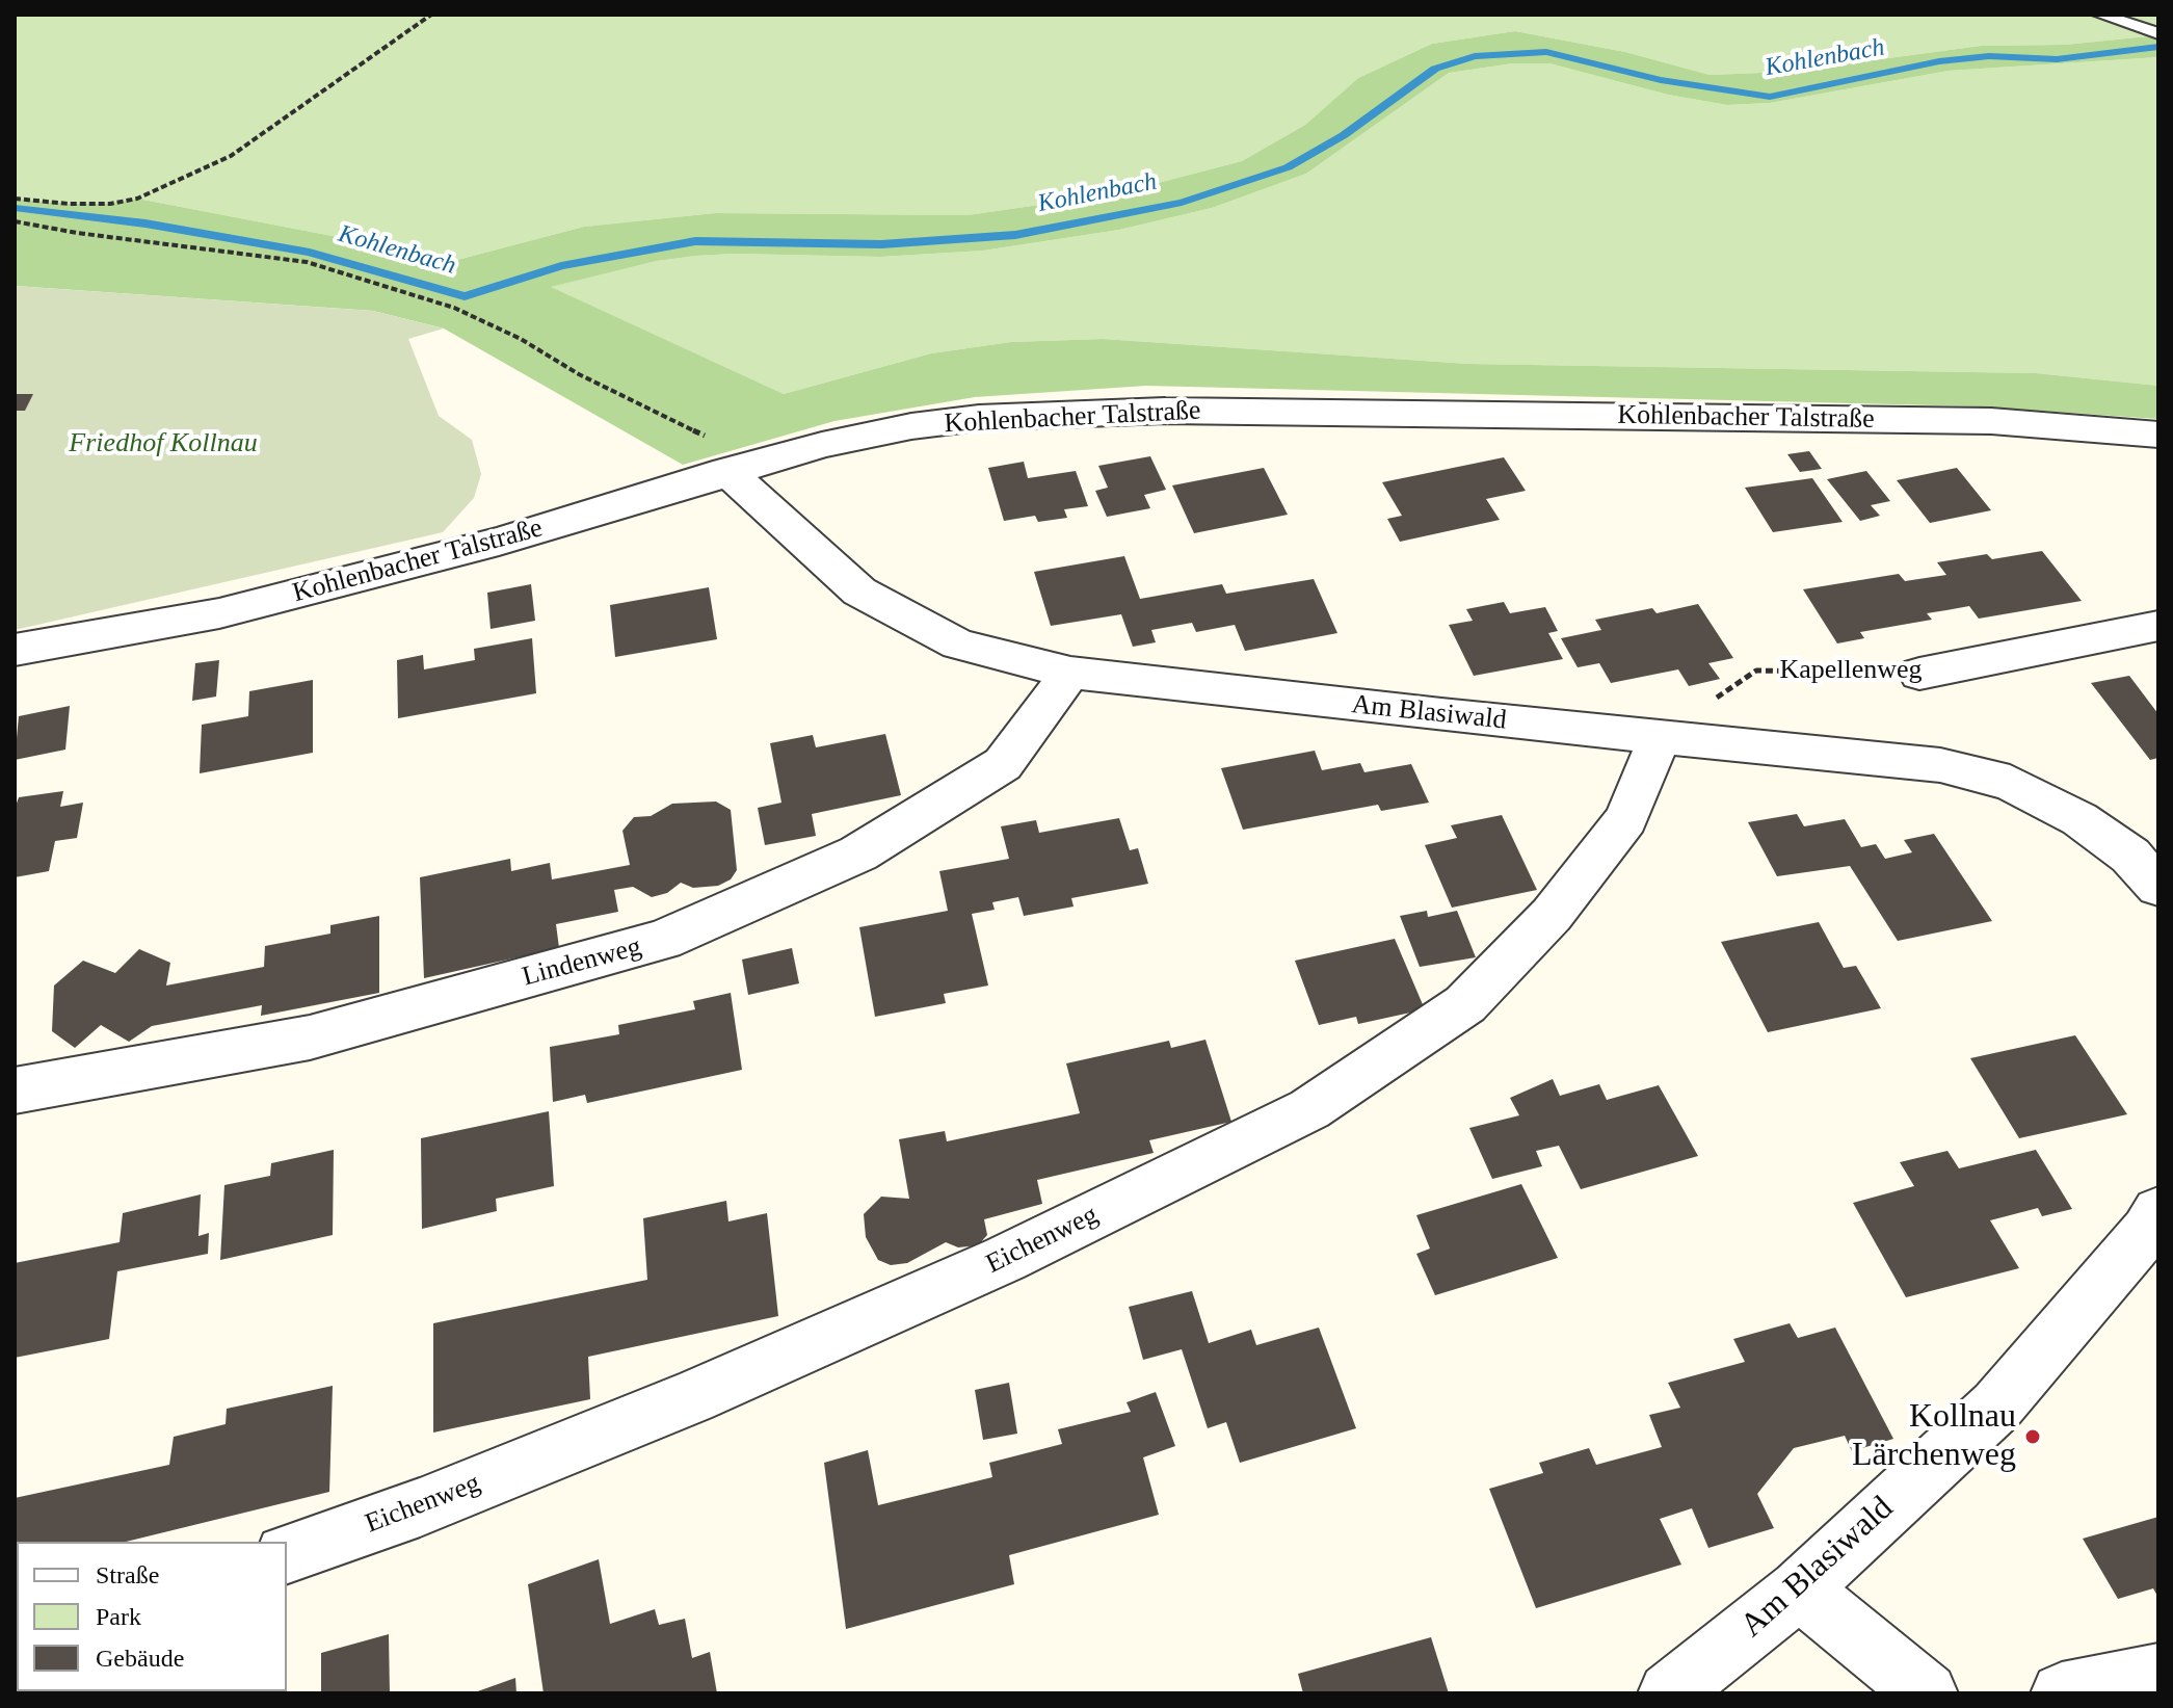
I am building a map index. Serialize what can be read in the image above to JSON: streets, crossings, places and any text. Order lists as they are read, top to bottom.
{
  "streets": {
    "street": [
      "Kohlenbacher Talstraße",
      "Kapellenweg",
      "Am Blasiwald",
      "Lindenweg",
      "Eichenweg"
    ]
  },
  "crossings": [
    ["Kohlenbacher Talstraße", "Am Blasiwald"],
    ["Kapellenweg", "Am Blasiwald"],
    ["Kapellenweg", "Eichenweg"],
    ["Am Blasiwald", "Lindenweg"],
    ["Am Blasiwald", "Eichenweg"]
  ],
  "water": ["Kohlenbach"],
  "parks": ["Friedhof Kollnau"],
  "places": ["Kollnau Lärchenweg"],
  "legend": ["Straße", "Park", "Gebäude"]
}
